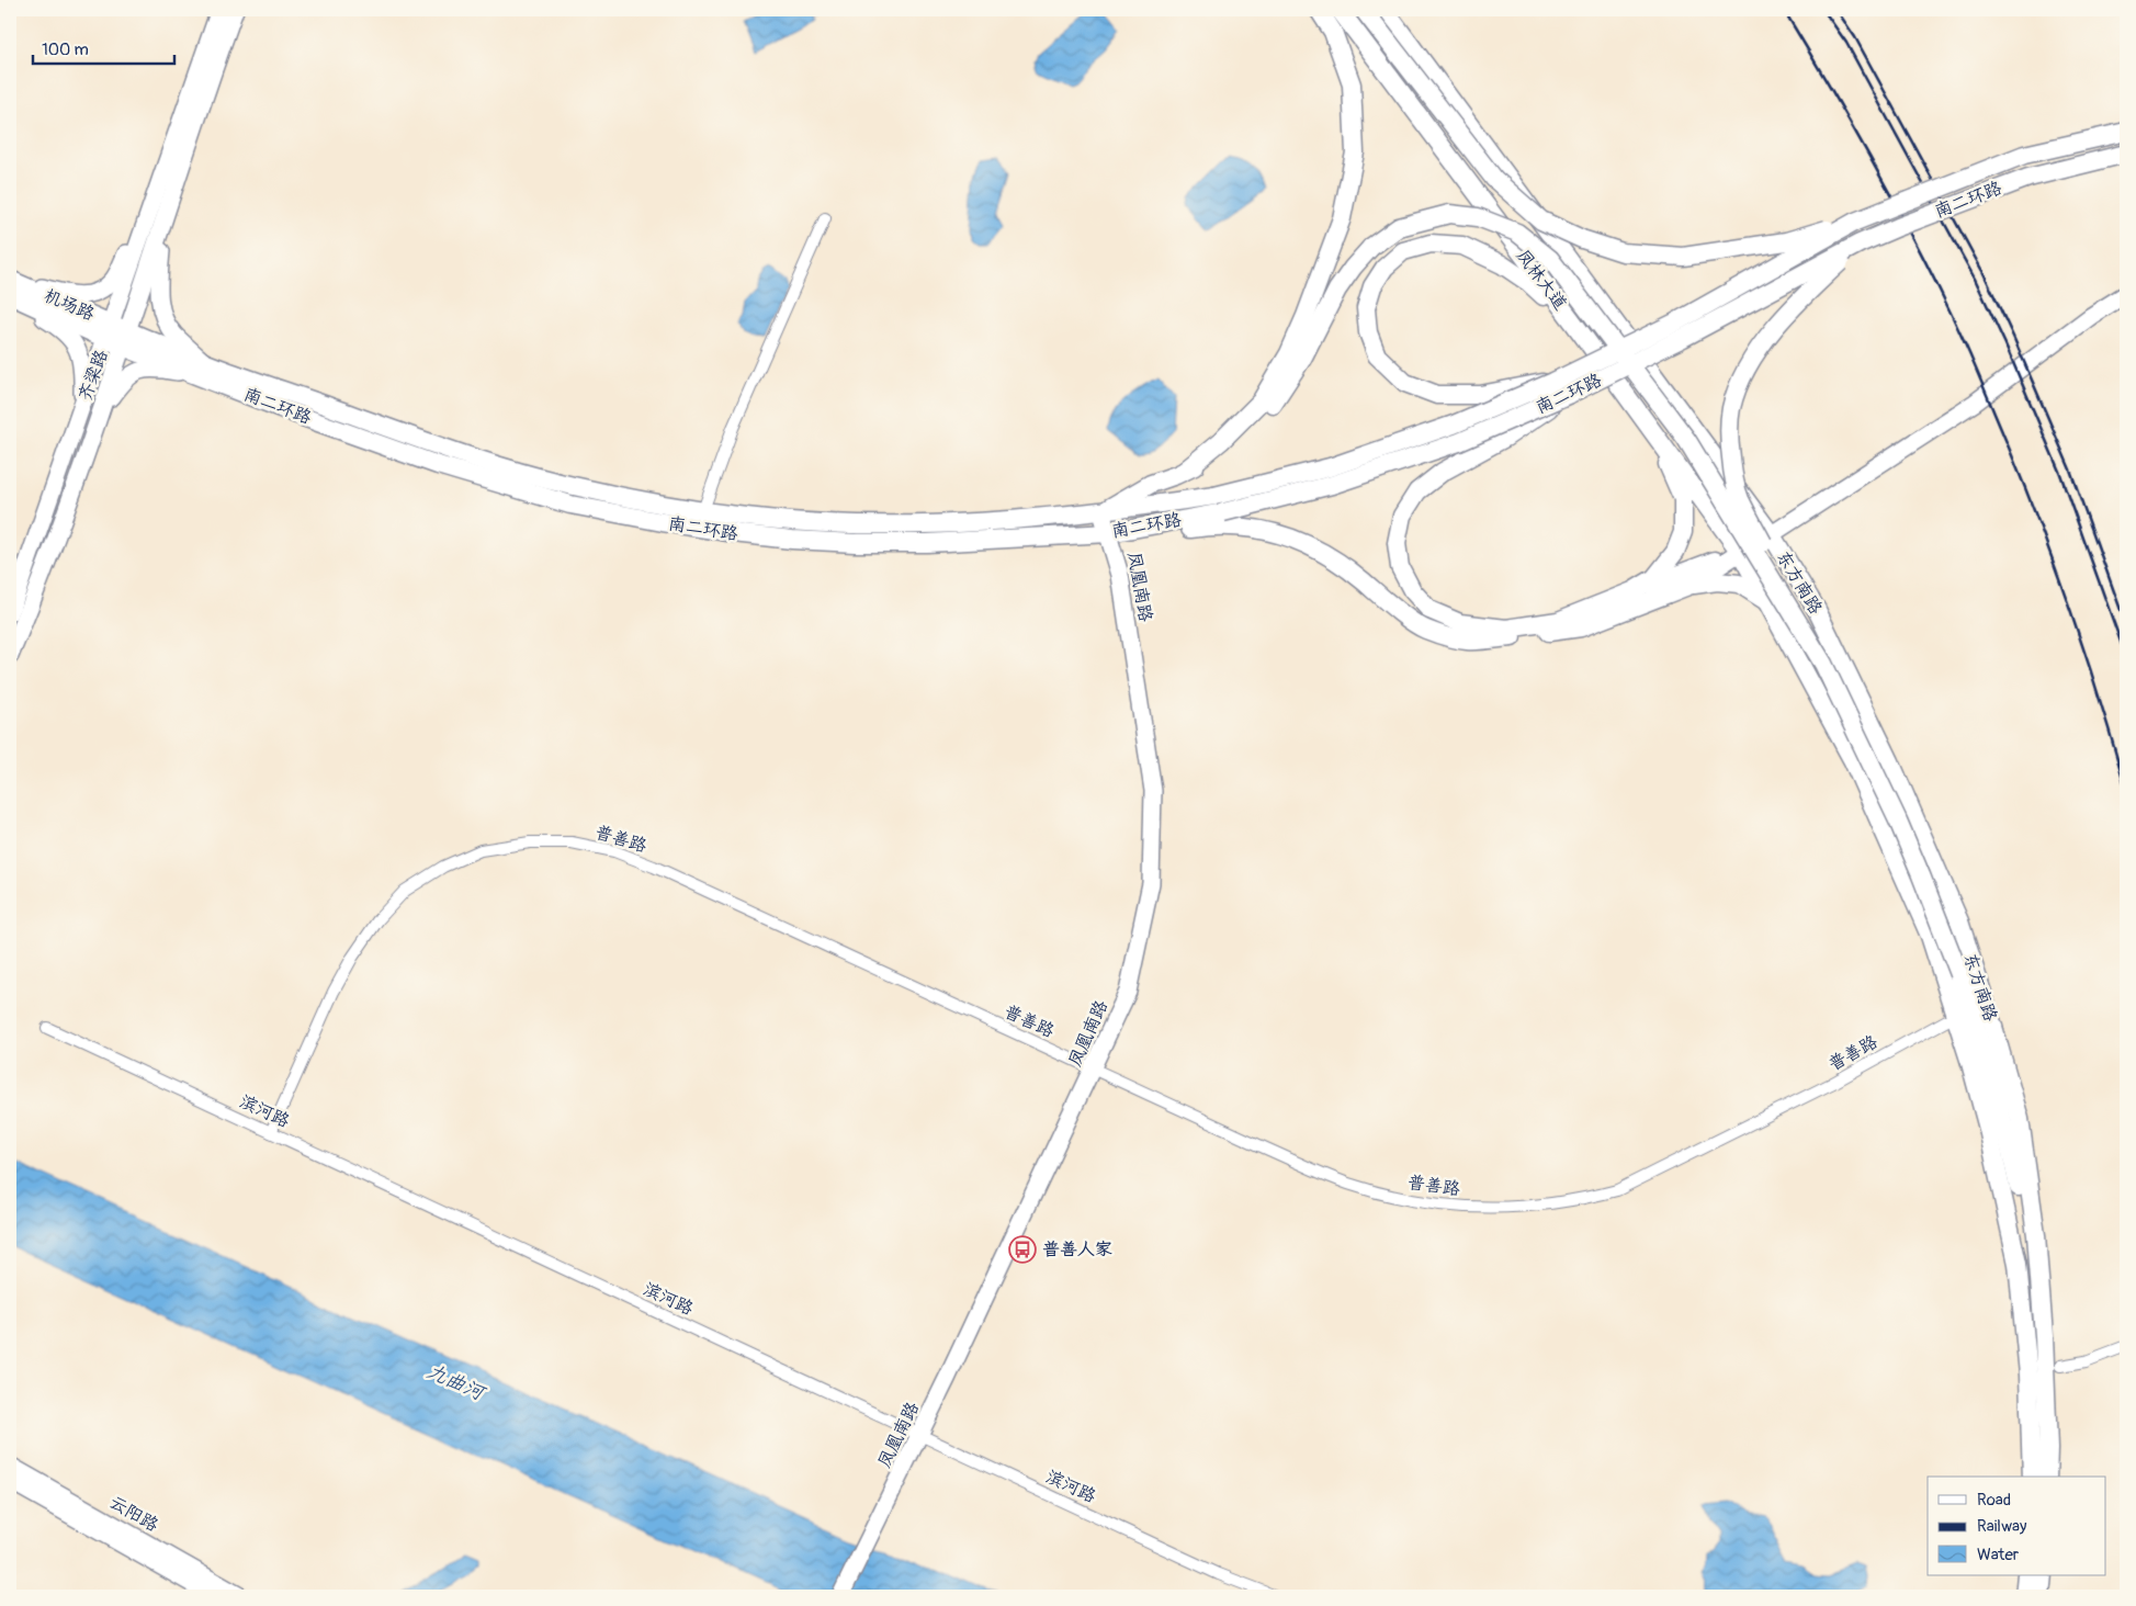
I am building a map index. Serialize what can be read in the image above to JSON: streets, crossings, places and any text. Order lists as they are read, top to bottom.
{
  "streets": {
    "main road": [
      "南二环路",
      "凤林大道",
      "机场路",
      "东方南路"
    ],
    "street": [
      "齐梁路",
      "凤凰南路",
      "普善路",
      "滨河路",
      "云阳路"
    ]
  },
  "crossings": [
    ["南二环路", "机场路"],
    ["南二环路", "齐梁路"],
    ["南二环路", "凤凰南路"],
    ["凤林大道", "东方南路"],
    ["机场路", "齐梁路"],
    ["东方南路", "普善路"],
    ["凤凰南路", "普善路"],
    ["凤凰南路", "滨河路"],
    ["普善路", "滨河路"]
  ],
  "water": ["九曲河"],
  "places": {
    "bus stop": ["普善人家"]
  },
  "legend": ["Road", "Railway", "Water"],
  "scale_bar": "100 m"
}
